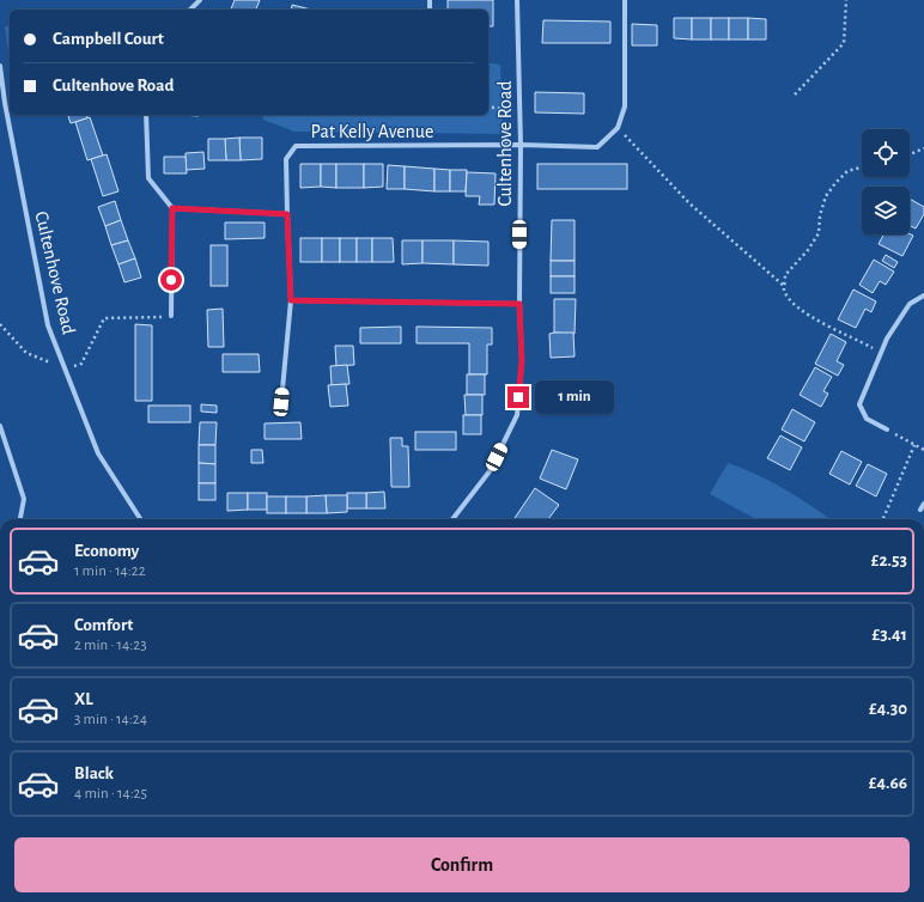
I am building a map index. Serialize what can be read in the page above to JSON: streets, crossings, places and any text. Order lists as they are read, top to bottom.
{
  "streets": {
    "street": ["Pat Kelly Avenue", "Cultenhove Road"]
  },
  "crossings": [
    ["Pat Kelly Avenue", "Cultenhove Road"]
  ],
  "page": {
    "banner": ["Campbell Court", "Cultenhove Road"],
    "bubble": "1 min",
    "list": [
      {
        "name": "Economy",
        "note": "1 min · 14:22",
        "value": "£2.53"
      },
      {
        "name": "Comfort",
        "note": "2 min · 14:23",
        "value": "£3.41"
      },
      {
        "name": "XL",
        "note": "3 min · 14:24",
        "value": "£4.30"
      },
      {
        "name": "Black",
        "note": "4 min · 14:25",
        "value": "£4.66"
      }
    ],
    "buttons": "Confirm"
  }
}
